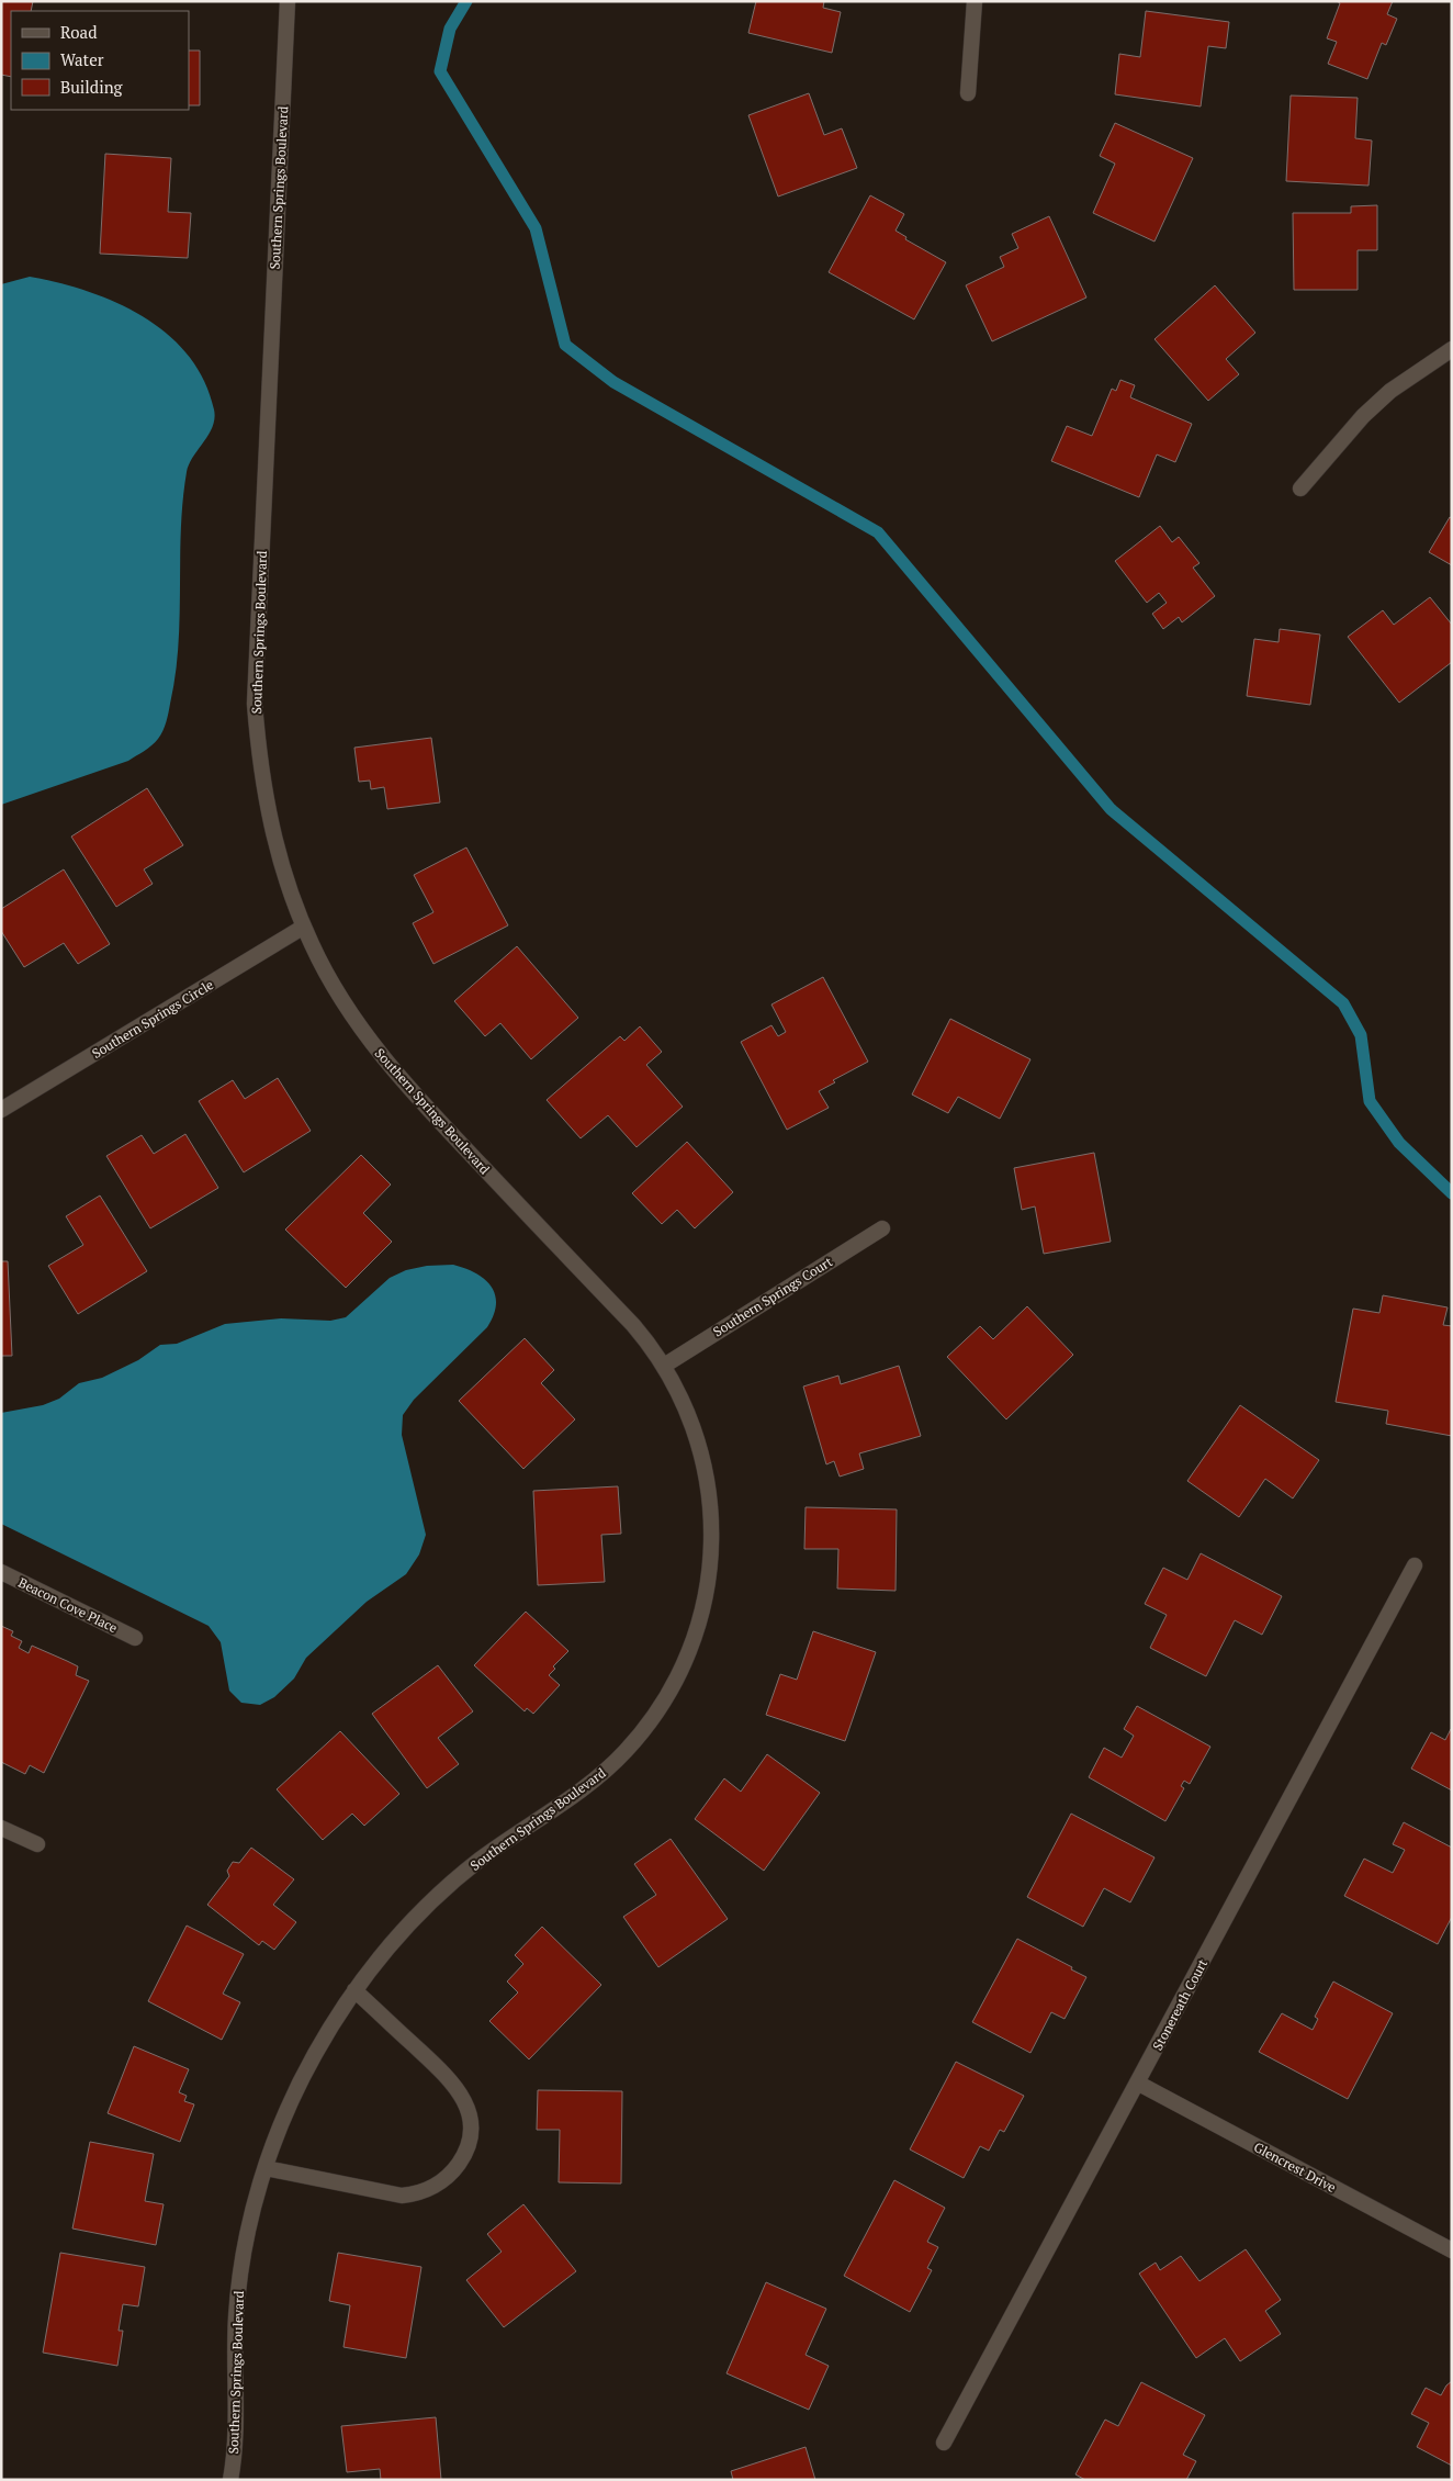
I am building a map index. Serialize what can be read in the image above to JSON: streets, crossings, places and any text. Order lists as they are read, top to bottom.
{
  "streets": {
    "street": [
      "Southern Springs Boulevard",
      "Southern Springs Circle",
      "Southern Springs Court",
      "Beacon Cove Place",
      "Stonereath Court",
      "Glencrest Drive"
    ]
  },
  "crossings": [
    ["Southern Springs Boulevard", "Southern Springs Circle"],
    ["Southern Springs Boulevard", "Southern Springs Court"],
    ["Stonereath Court", "Glencrest Drive"]
  ],
  "legend": ["Road", "Water", "Building"]
}
